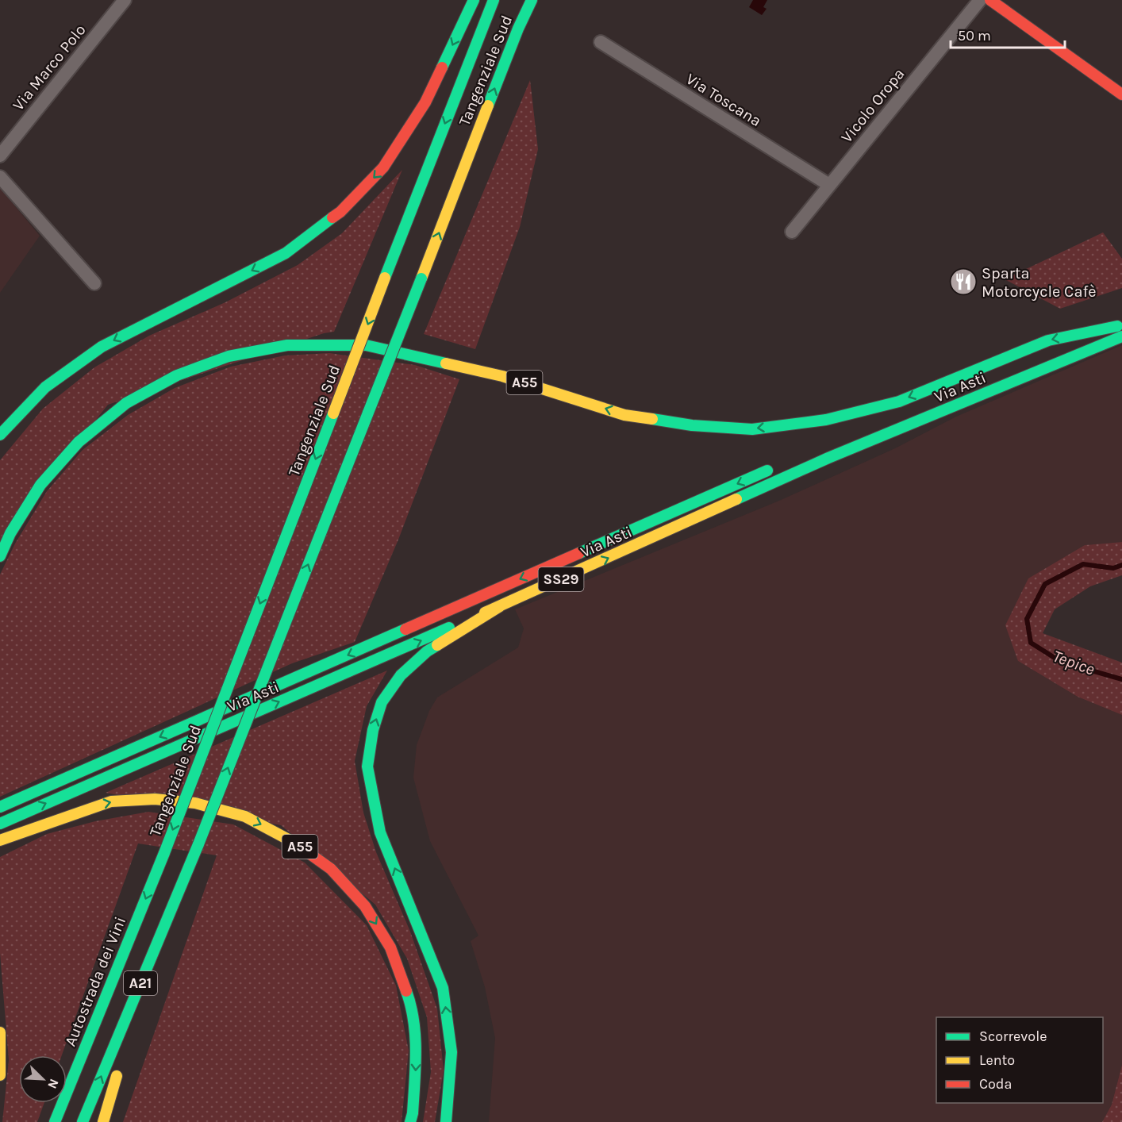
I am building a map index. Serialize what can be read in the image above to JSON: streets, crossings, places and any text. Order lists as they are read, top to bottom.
{
  "streets": {
    "main road": [
      "Tangenziale Sud",
      "A55",
      "Via Asti",
      "SS29",
      "Autostrada dei Vini",
      "A21"
    ],
    "street": ["Via Marco Polo", "Via Toscana", "Vicolo Oropa"]
  },
  "crossings": [
    ["Tangenziale Sud", "Autostrada dei Vini"],
    ["Tangenziale Sud", "A21"],
    ["Via Toscana", "Vicolo Oropa"]
  ],
  "water": ["Tepice"],
  "places": {
    "restaurant": ["Sparta Motorcycle Cafè"]
  },
  "legend": ["Scorrevole", "Lento", "Coda"],
  "scale_bar": "50 m",
  "north": "bottom right"
}
